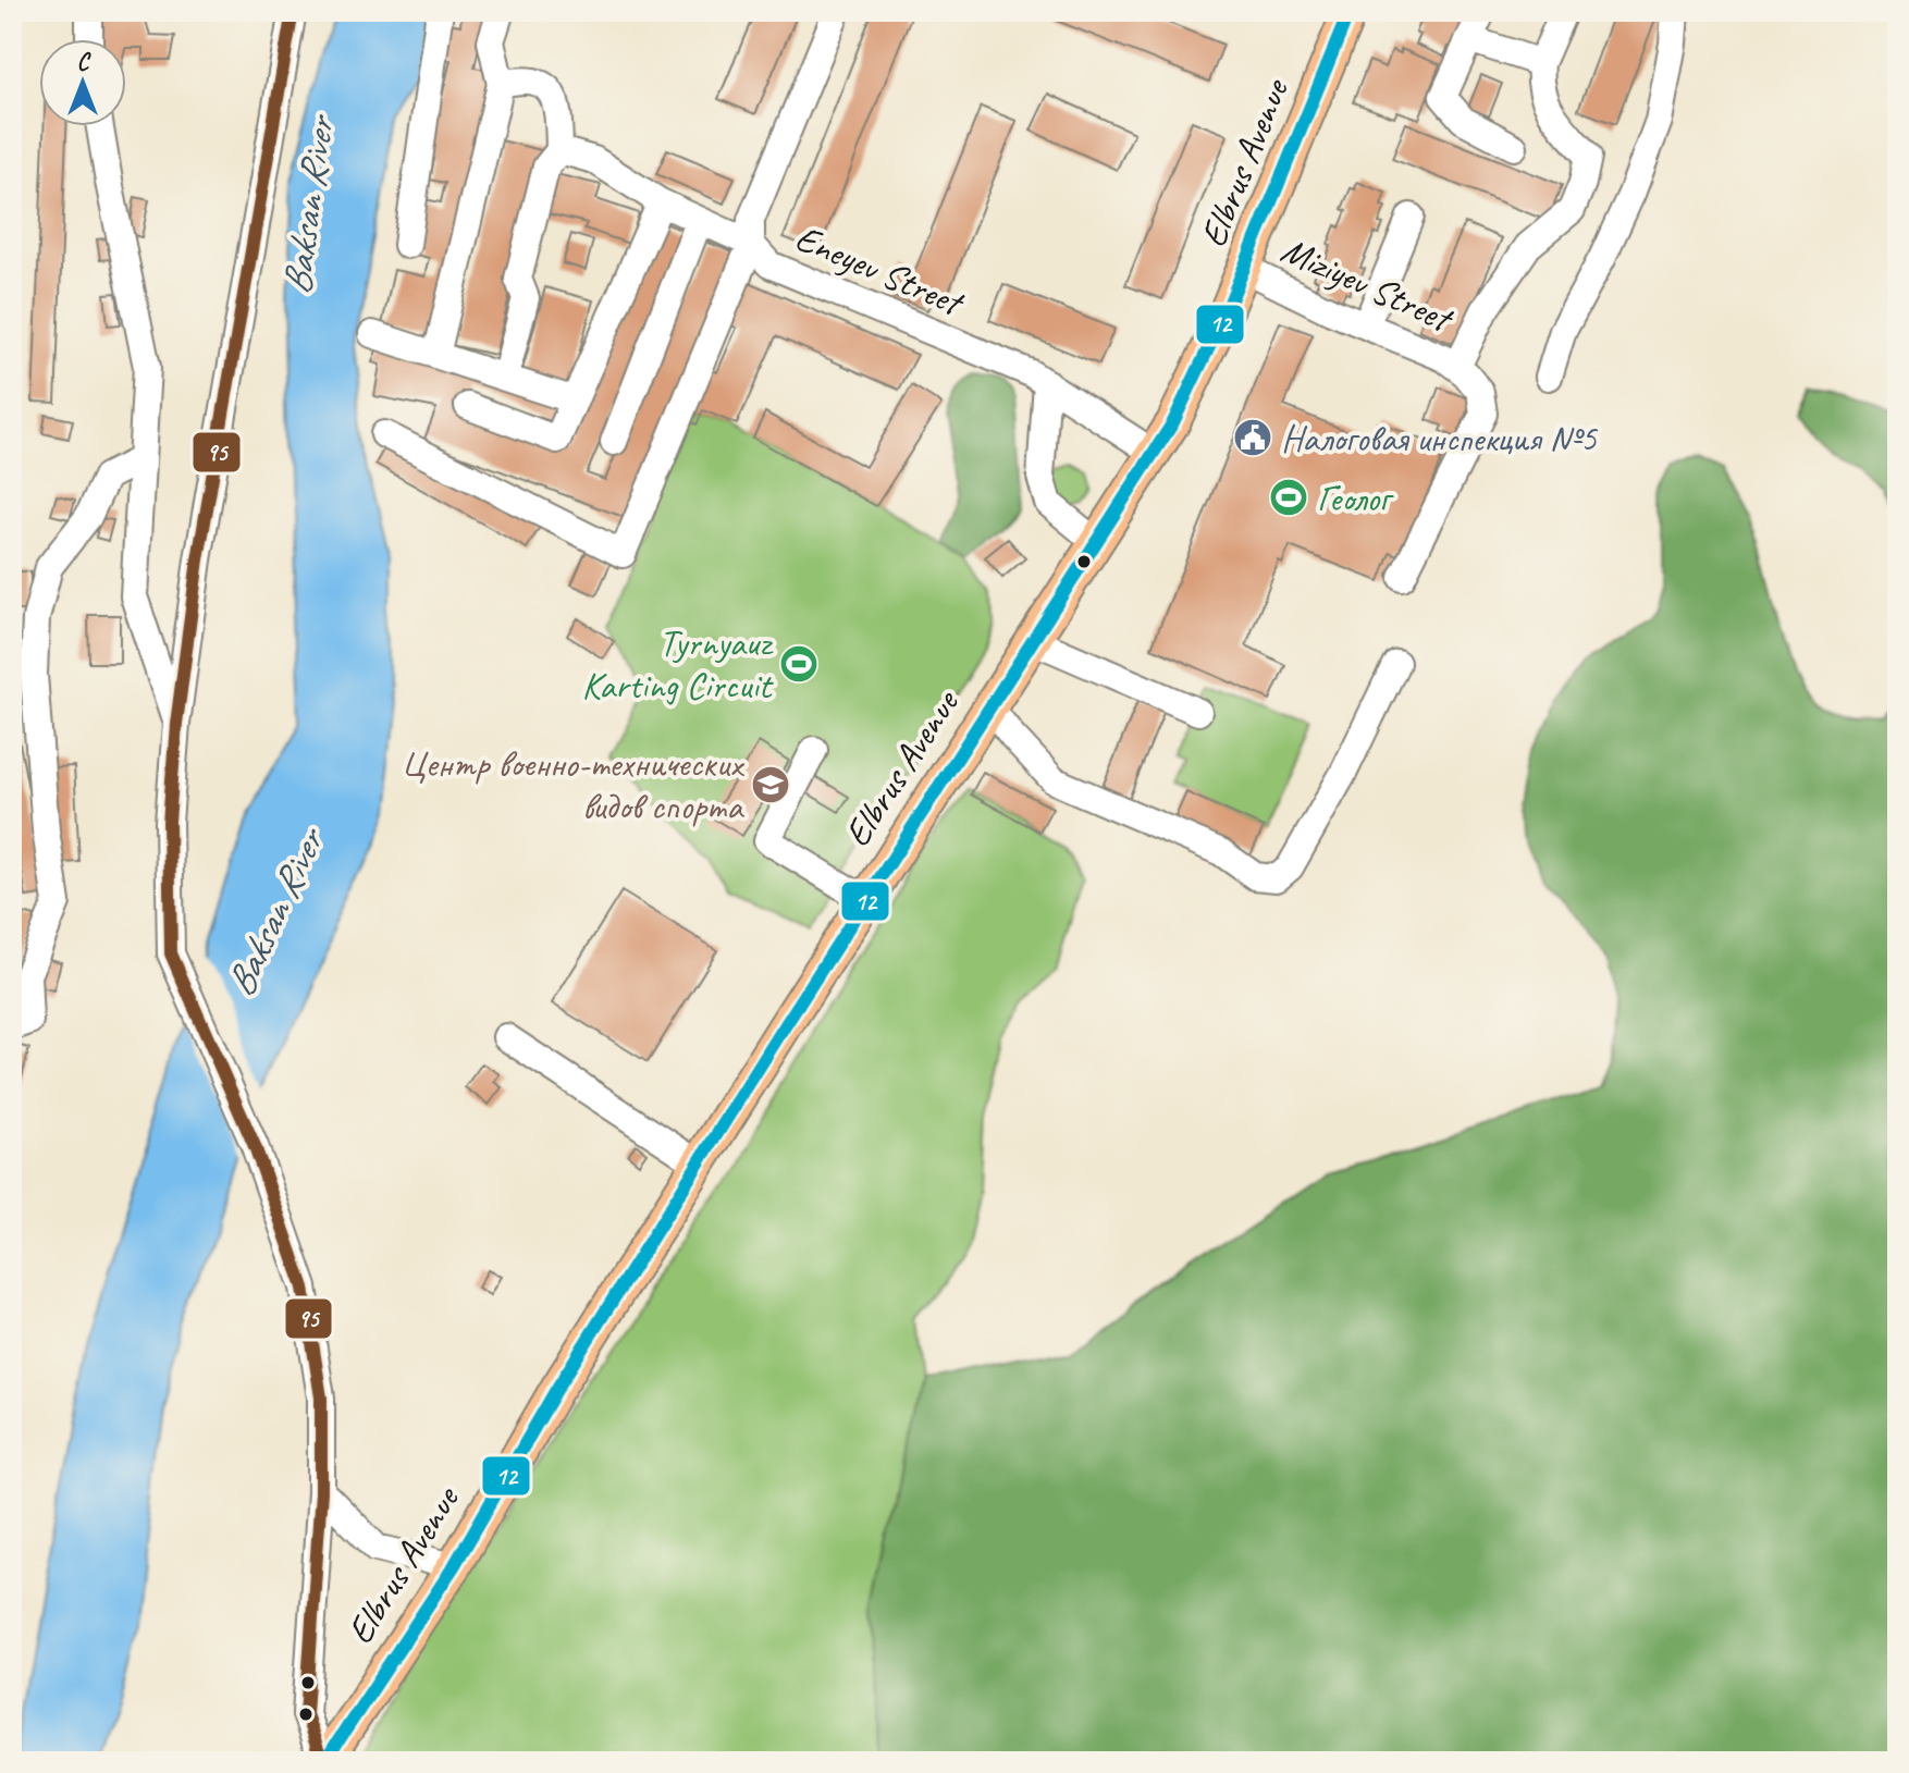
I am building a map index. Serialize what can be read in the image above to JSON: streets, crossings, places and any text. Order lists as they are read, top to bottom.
{
  "streets": {
    "main road": ["Elbrus Avenue"],
    "street": ["Eneyev Street", "Miziyev Street"]
  },
  "crossings": [
    ["Elbrus Avenue", "Eneyev Street"],
    ["Elbrus Avenue", "Miziyev Street"]
  ],
  "water": ["Baksan River"],
  "places": {
    "public building": ["Налоговая инспекция №5"],
    "sports": ["Геолог", "Tyrnyauz Karting Circuit"],
    "school or university": ["Центр военно-технических видов спорта"]
  },
  "lines": ["transit line 95", "transit line 12"],
  "north": "top"
}
